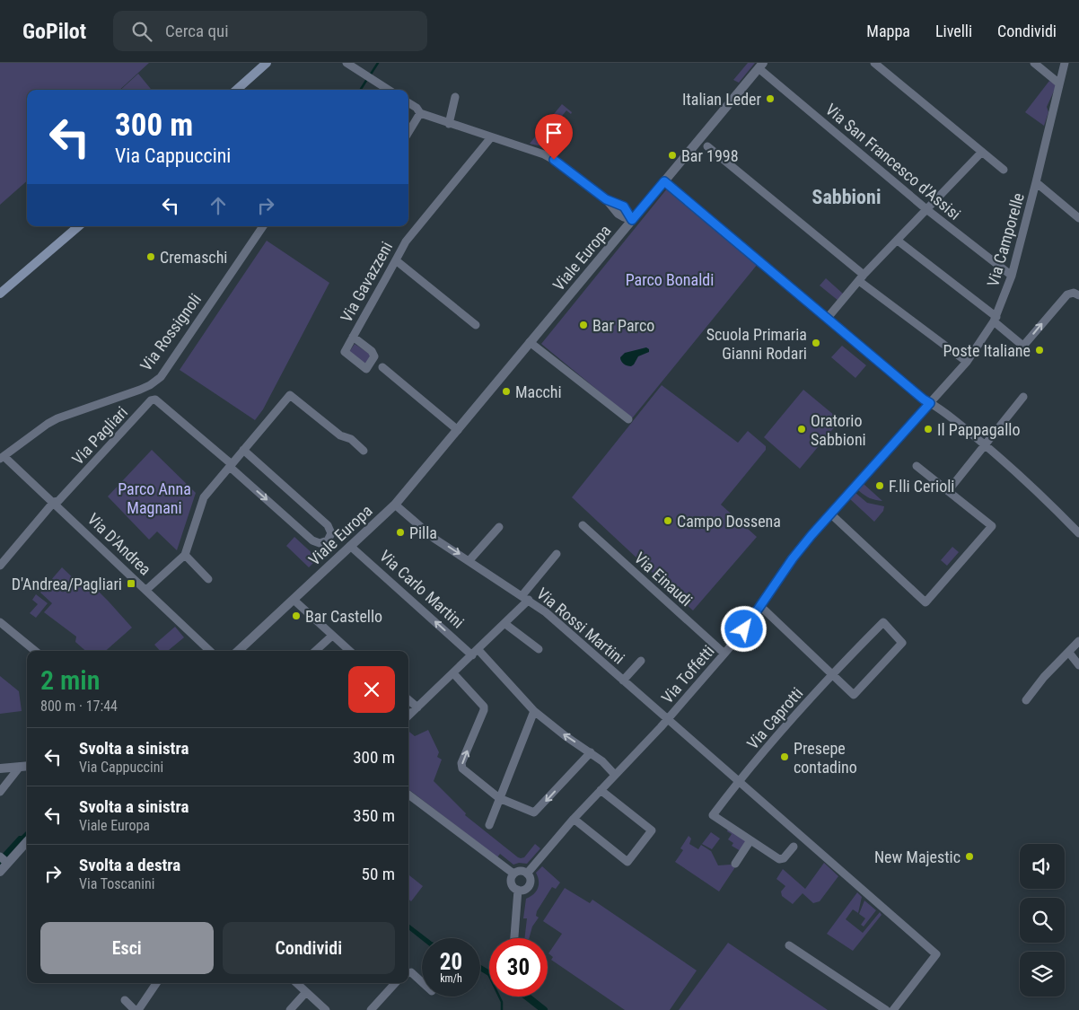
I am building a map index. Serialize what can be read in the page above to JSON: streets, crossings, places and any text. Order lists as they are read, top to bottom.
{
  "streets": {
    "street": [
      "Via San Francesco d'Assisi",
      "Via Camporelle",
      "Viale Europa",
      "Via Gavazzeni",
      "Via Rossignoli",
      "Via Pagliari",
      "Via D'Andrea",
      "Via Einaudi",
      "Via Carlo Martini",
      "Via Rossi Martini",
      "Via Toffetti",
      "Via Caprotti"
    ]
  },
  "crossings": [
    ["Via San Francesco d'Assisi", "Via Camporelle"],
    ["Via San Francesco d'Assisi", "Viale Europa"],
    ["Via Camporelle", "Via Toffetti"],
    ["Viale Europa", "Via Carlo Martini"],
    ["Viale Europa", "Via Rossi Martini"],
    ["Via Rossignoli", "Via D'Andrea"],
    ["Via Pagliari", "Via D'Andrea"],
    ["Via Einaudi", "Via Toffetti"],
    ["Via Carlo Martini", "Via Toffetti"],
    ["Via Rossi Martini", "Via Toffetti"],
    ["Via Rossi Martini", "Via Caprotti"]
  ],
  "one_way": ["Via Carlo Martini"],
  "districts": ["Sabbioni"],
  "parks": ["Parco Bonaldi", "Parco Anna Magnani"],
  "places": {
    "other": [
      "Italian Leder",
      "Bar 1998",
      "Cremaschi",
      "Bar Parco",
      "Scuola Primaria Gianni Rodari",
      "Poste Italiane",
      "Macchi",
      "Oratorio Sabbioni",
      "Il Pappagallo",
      "F.lli Cerioli",
      "Campo Dossena",
      "Pilla",
      "Bar Castello",
      "Presepe contadino",
      "New Majestic"
    ],
    "transit": ["D'Andrea/Pagliari"]
  },
  "page": {
    "header": "GoPilot",
    "search": "Cerca qui",
    "nav": ["Mappa", "Livelli", "Condividi"],
    "turn": ["300 m", "Via Cappuccini"],
    "heading": ["2 min", "800 m · 17:44"],
    "list": [
      {
        "name": "Svolta a sinistra",
        "note": "Via Cappuccini",
        "value": "300 m"
      },
      {
        "name": "Svolta a sinistra",
        "note": "Viale Europa",
        "value": "350 m"
      },
      {
        "name": "Svolta a destra",
        "note": "Via Toscanini",
        "value": "50 m"
      }
    ],
    "buttons": ["Esci", "Condividi"],
    "speed": "20 km/h",
    "limit": "30"
  }
}
